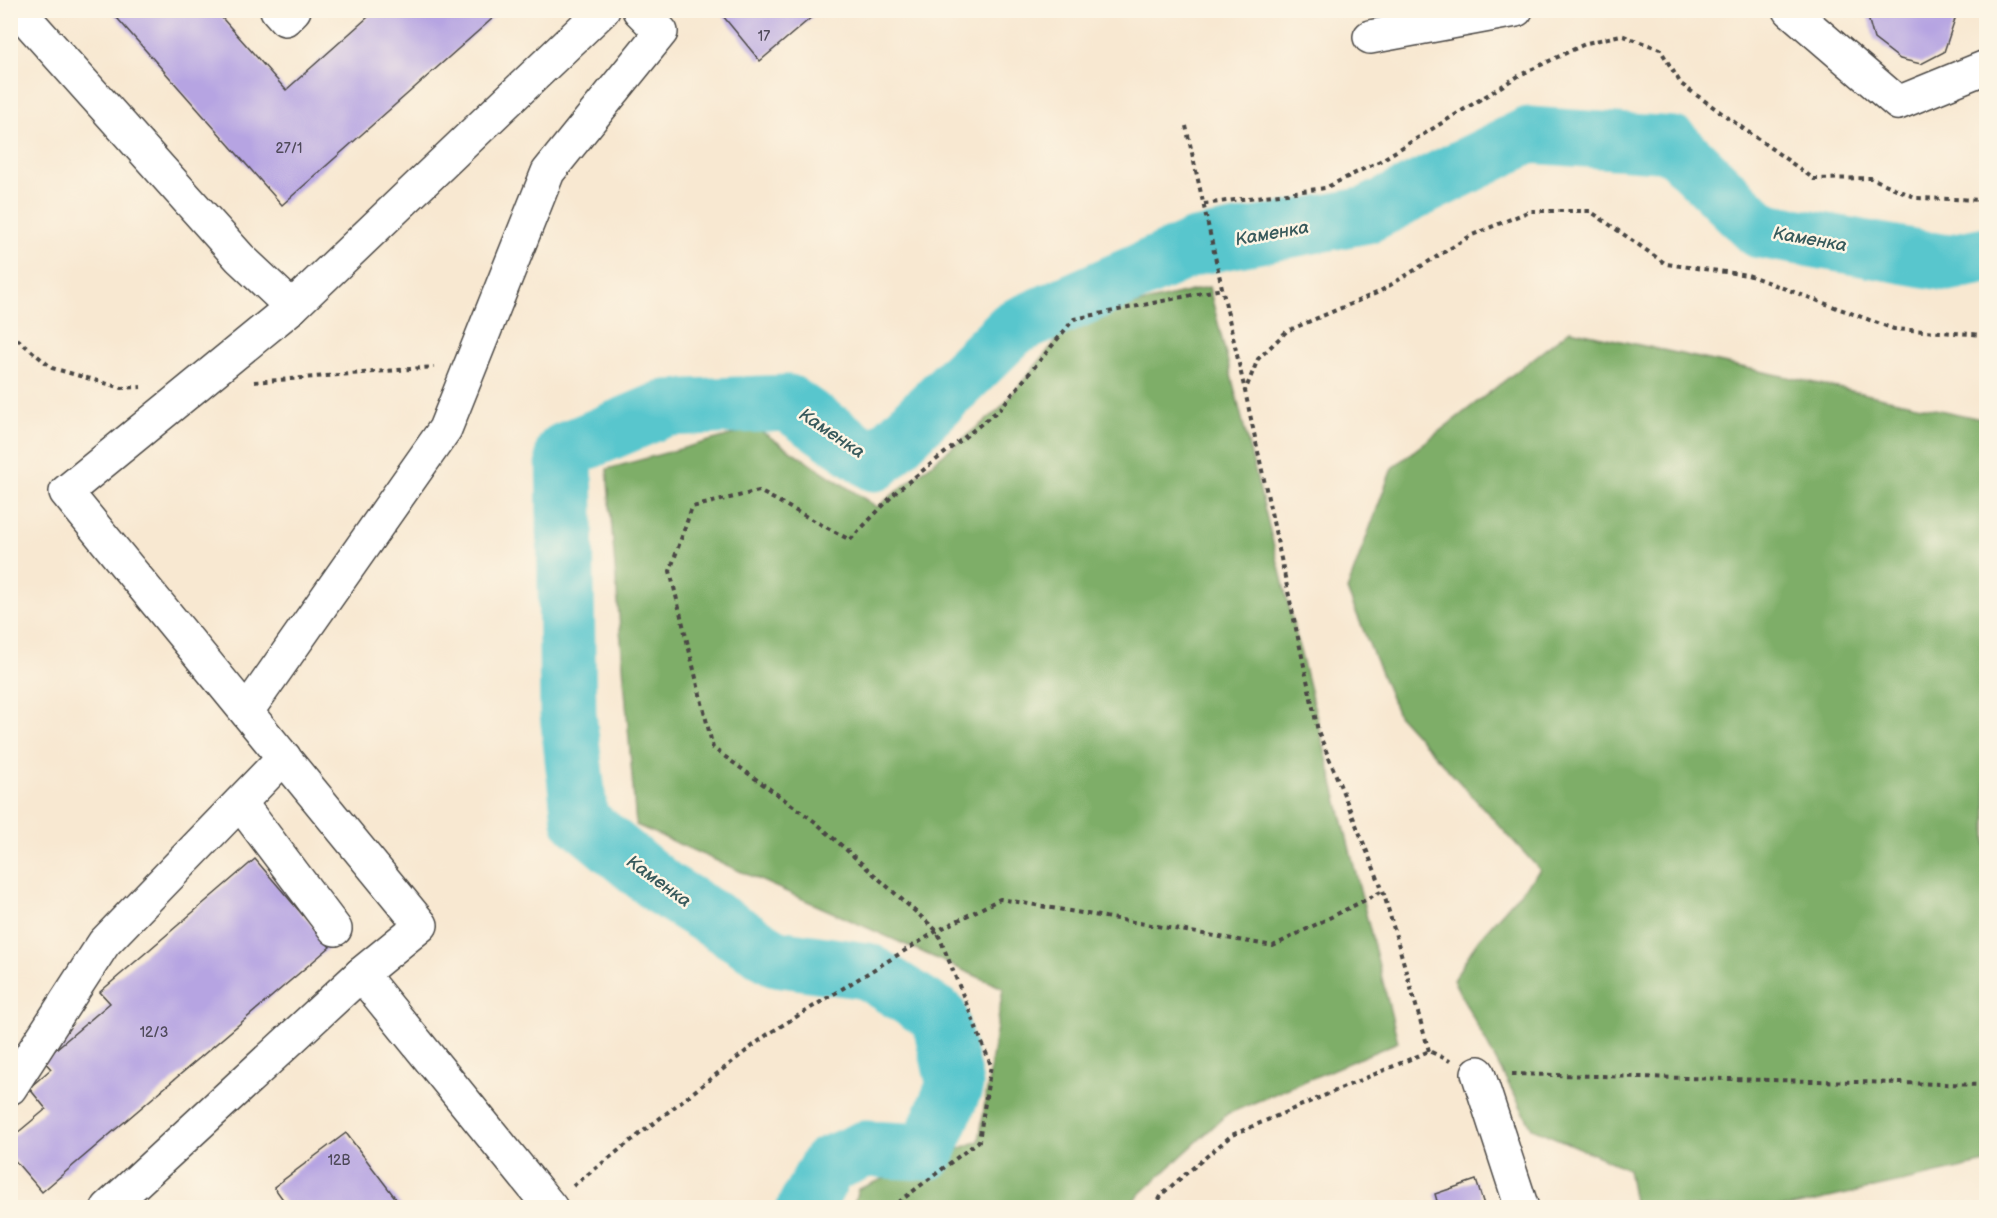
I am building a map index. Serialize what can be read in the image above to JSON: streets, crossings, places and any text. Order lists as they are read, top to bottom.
{
  "water": ["Каменка"],
  "house_numbers": [
    "17",
    "27/1",
    "12/3",
    "12В"
  ]
}
